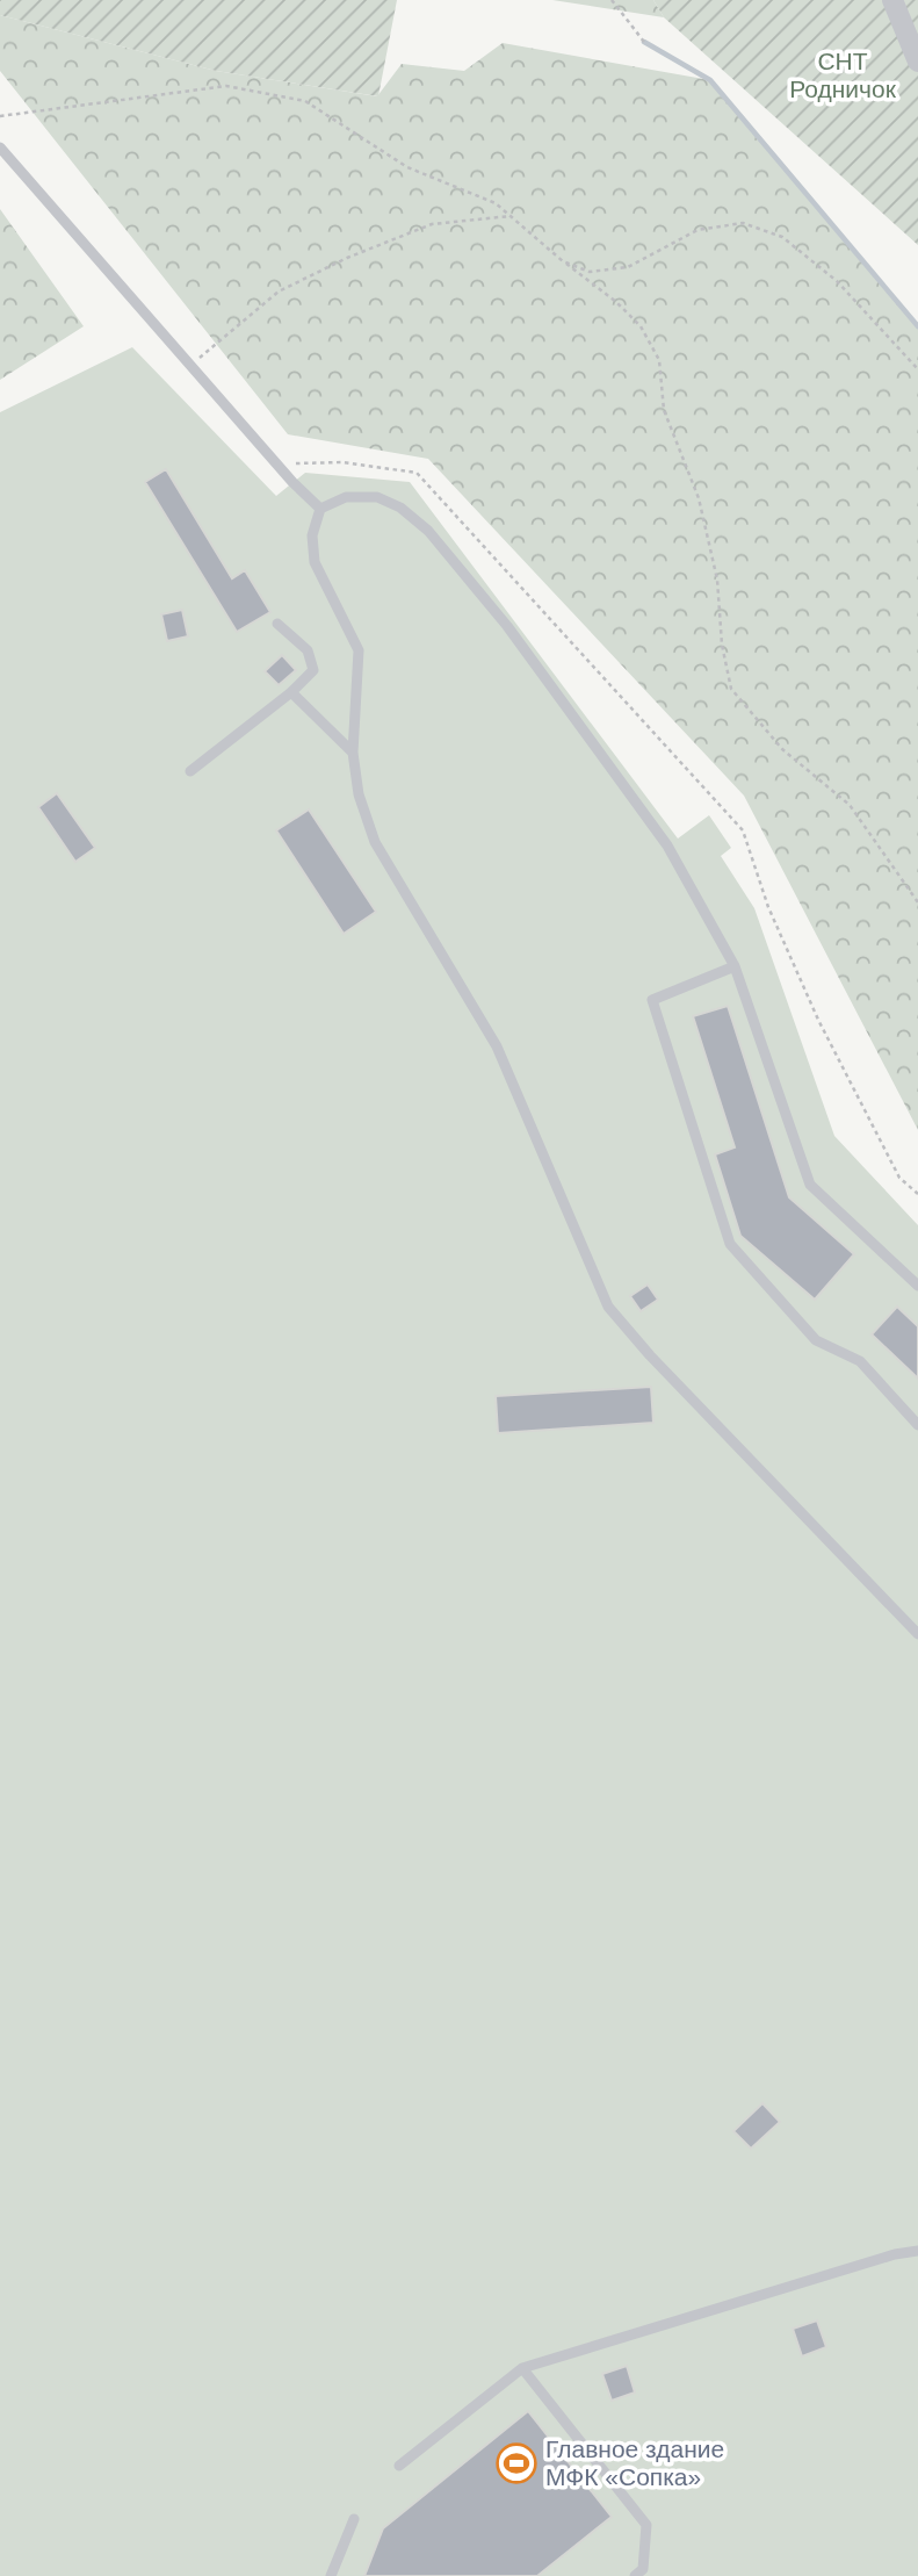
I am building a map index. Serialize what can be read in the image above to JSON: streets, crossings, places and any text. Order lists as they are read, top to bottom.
{
  "parks": ["СНТ Родничок"],
  "places": {
    "sports": ["Главное здание МФК «Сопка»"]
  }
}
